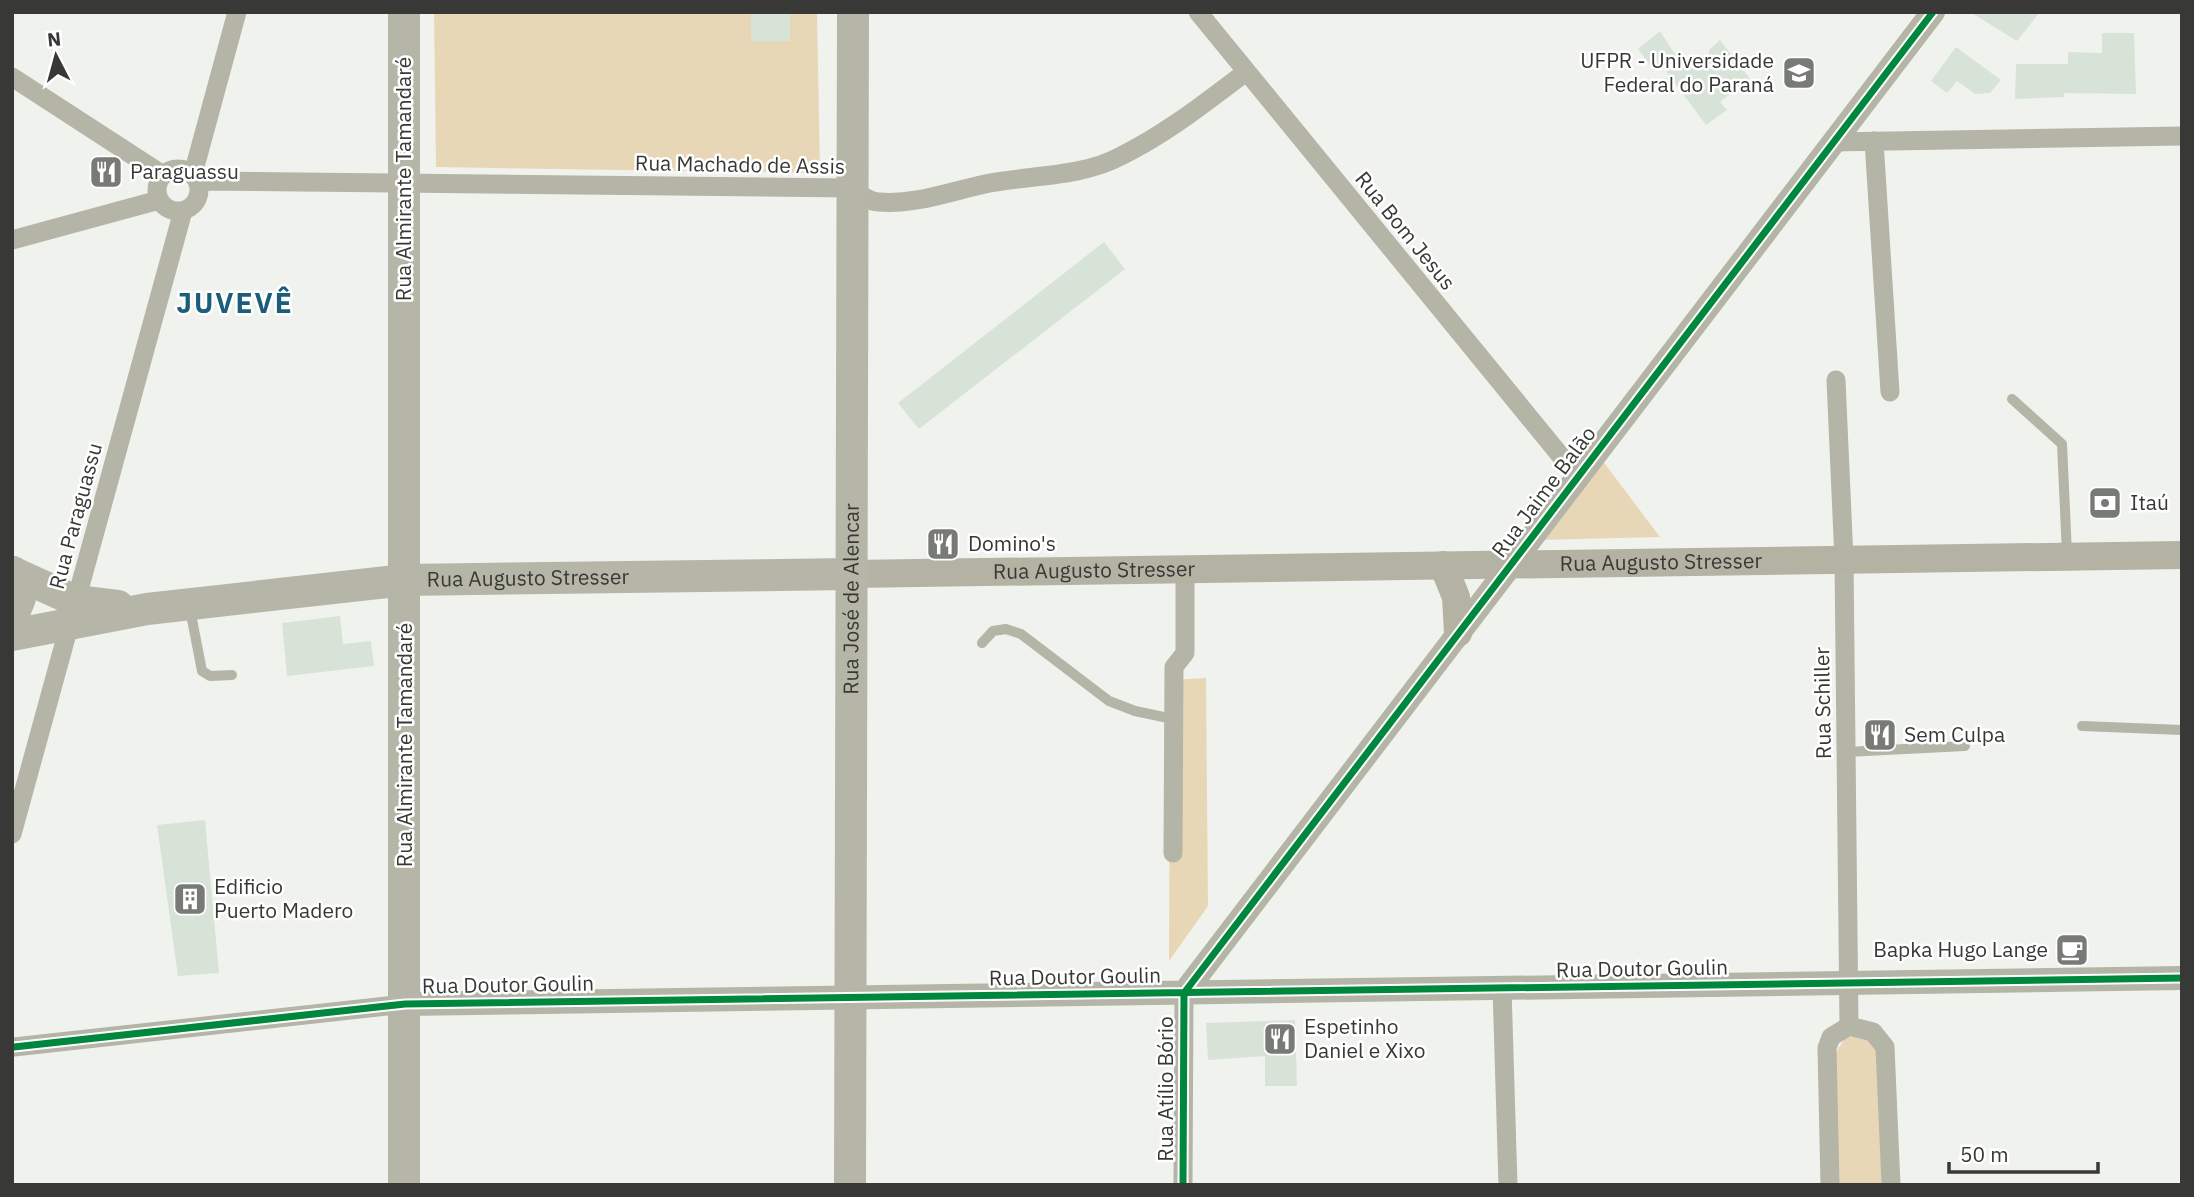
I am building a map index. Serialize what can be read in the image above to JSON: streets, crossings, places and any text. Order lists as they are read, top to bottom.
{
  "streets": {
    "main road": ["Rua Almirante Tamandaré", "Rua Augusto Stresser", "Rua José de Alencar"],
    "street": [
      "Rua Machado de Assis",
      "Rua Bom Jesus",
      "Rua Jaime Balão",
      "Rua Paraguassu",
      "Rua Schiller",
      "Rua Doutor Goulin",
      "Rua Atílio Bório"
    ]
  },
  "crossings": [
    ["Rua Machado de Assis", "Rua Almirante Tamandaré"],
    ["Rua Machado de Assis", "Rua Bom Jesus"],
    ["Rua Machado de Assis", "Rua Paraguassu"],
    ["Rua Machado de Assis", "Rua José de Alencar"],
    ["Rua Almirante Tamandaré", "Rua Augusto Stresser"],
    ["Rua Almirante Tamandaré", "Rua Doutor Goulin"],
    ["Rua Bom Jesus", "Rua Jaime Balão"],
    ["Rua Jaime Balão", "Rua Augusto Stresser"],
    ["Rua Jaime Balão", "Rua Doutor Goulin"],
    ["Rua Jaime Balão", "Rua Atílio Bório"],
    ["Rua Paraguassu", "Rua Augusto Stresser"],
    ["Rua Augusto Stresser", "Rua José de Alencar"],
    ["Rua Augusto Stresser", "Rua Schiller"],
    ["Rua José de Alencar", "Rua Doutor Goulin"],
    ["Rua Schiller", "Rua Doutor Goulin"],
    ["Rua Doutor Goulin", "Rua Atílio Bório"]
  ],
  "districts": ["JUVEVÊ"],
  "places": {
    "school or university": ["UFPR - Universidade Federal do Paraná"],
    "restaurant": [
      "Paraguassu",
      "Domino's",
      "Sem Culpa",
      "Espetinho Daniel e Xixo"
    ],
    "bank": ["Itaú"],
    "building": ["Edificio Puerto Madero"],
    "cafe": ["Bapka Hugo Lange"]
  },
  "scale_bar": "50 m",
  "north": "top"
}
